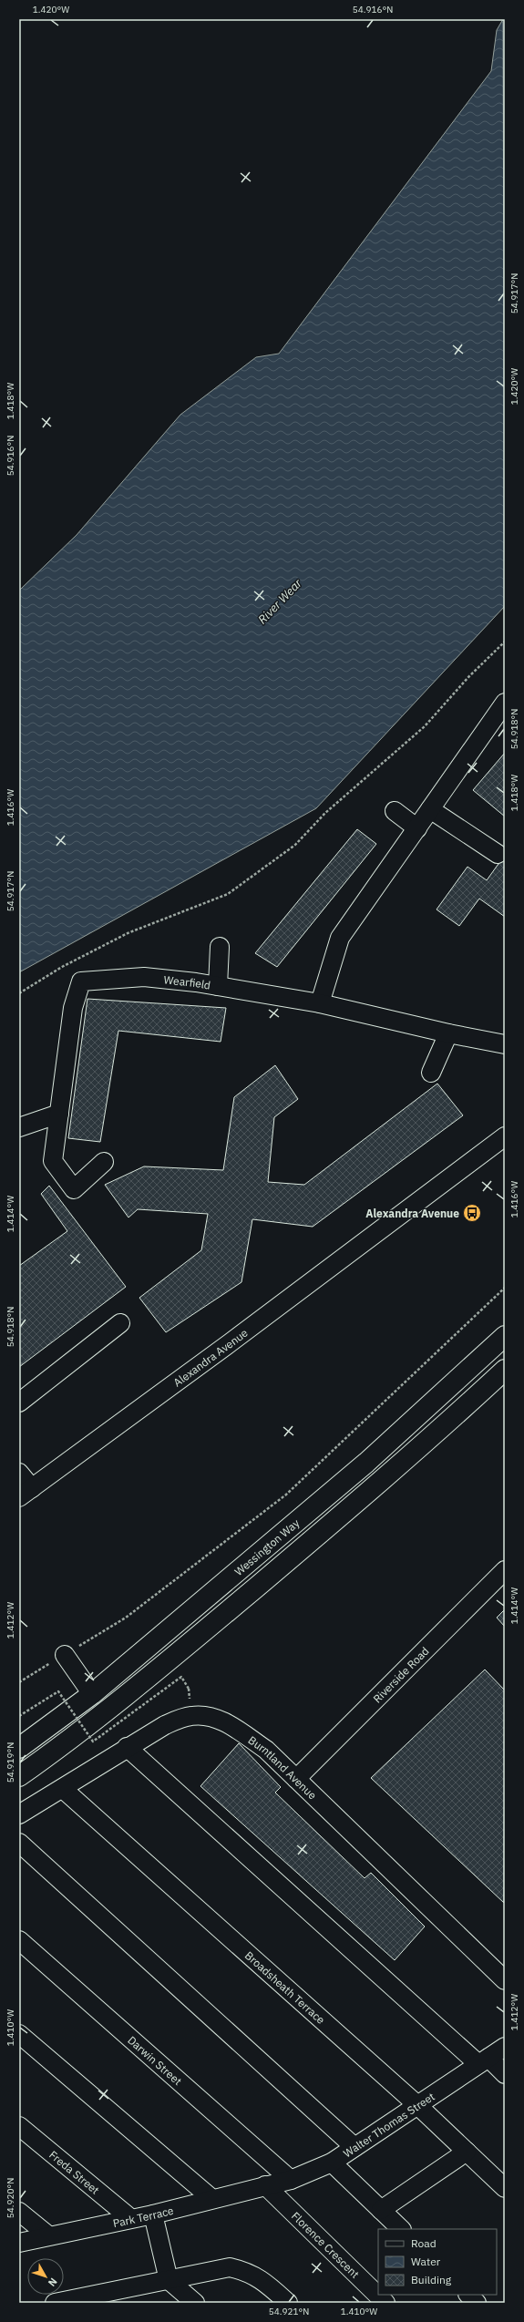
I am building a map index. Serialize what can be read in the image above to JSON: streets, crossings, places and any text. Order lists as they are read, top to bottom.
{
  "streets": {
    "main road": ["Wessington Way"],
    "street": [
      "Wearfield",
      "Alexandra Avenue",
      "Riverside Road",
      "Burntland Avenue",
      "Broadsheath Terrace",
      "Darwin Street",
      "Walter Thomas Street",
      "Freda Street",
      "Park Terrace",
      "Florence Crescent"
    ]
  },
  "crossings": [
    ["Riverside Road", "Burntland Avenue"],
    ["Burntland Avenue", "Broadsheath Terrace"],
    ["Broadsheath Terrace", "Walter Thomas Street"],
    ["Darwin Street", "Walter Thomas Street"],
    ["Walter Thomas Street", "Park Terrace"],
    ["Walter Thomas Street", "Florence Crescent"],
    ["Freda Street", "Park Terrace"],
    ["Park Terrace", "Florence Crescent"]
  ],
  "water": ["River Wear"],
  "places": {
    "bus stop": ["Alexandra Avenue"]
  },
  "legend": ["Road", "Water", "Building"],
  "north": "bottom right",
  "coordinates": [
    "1.420°W",
    "54.916°N",
    "54.917°N",
    "1.418°W",
    "54.918°N",
    "1.416°W",
    "1.414°W",
    "1.412°W",
    "54.919°N",
    "1.410°W",
    "54.920°N",
    "54.921°N"
  ]
}
